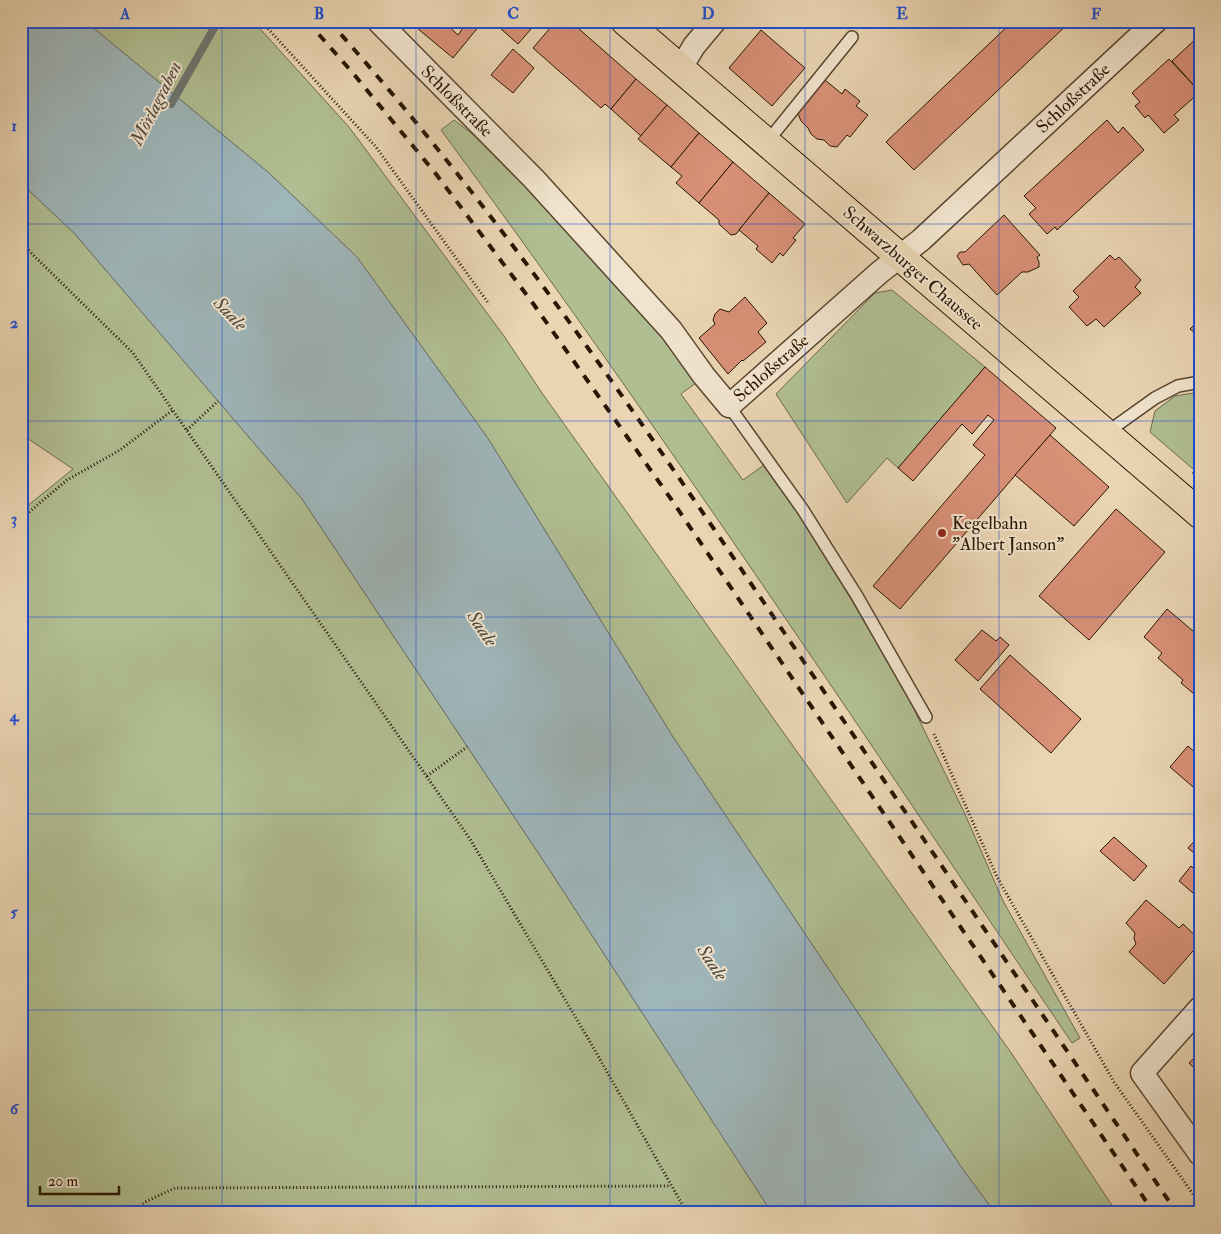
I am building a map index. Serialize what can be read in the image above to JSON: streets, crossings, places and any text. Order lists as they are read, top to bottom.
{
  "streets": {
    "main road": ["Schwarzburger Chaussee"],
    "street": ["Schloßstraße"]
  },
  "crossings": [
    ["Schloßstraße", "Schwarzburger Chaussee"]
  ],
  "water": ["Mörlagraben", "Saale"],
  "places": ["Kegelbahn \"Albert Janson\""],
  "scale_bar": "20 m",
  "grid": {
    "columns": [
      "A",
      "B",
      "C",
      "D",
      "E",
      "F"
    ],
    "rows": [
      "1",
      "2",
      "3",
      "4",
      "5",
      "6"
    ]
  }
}
